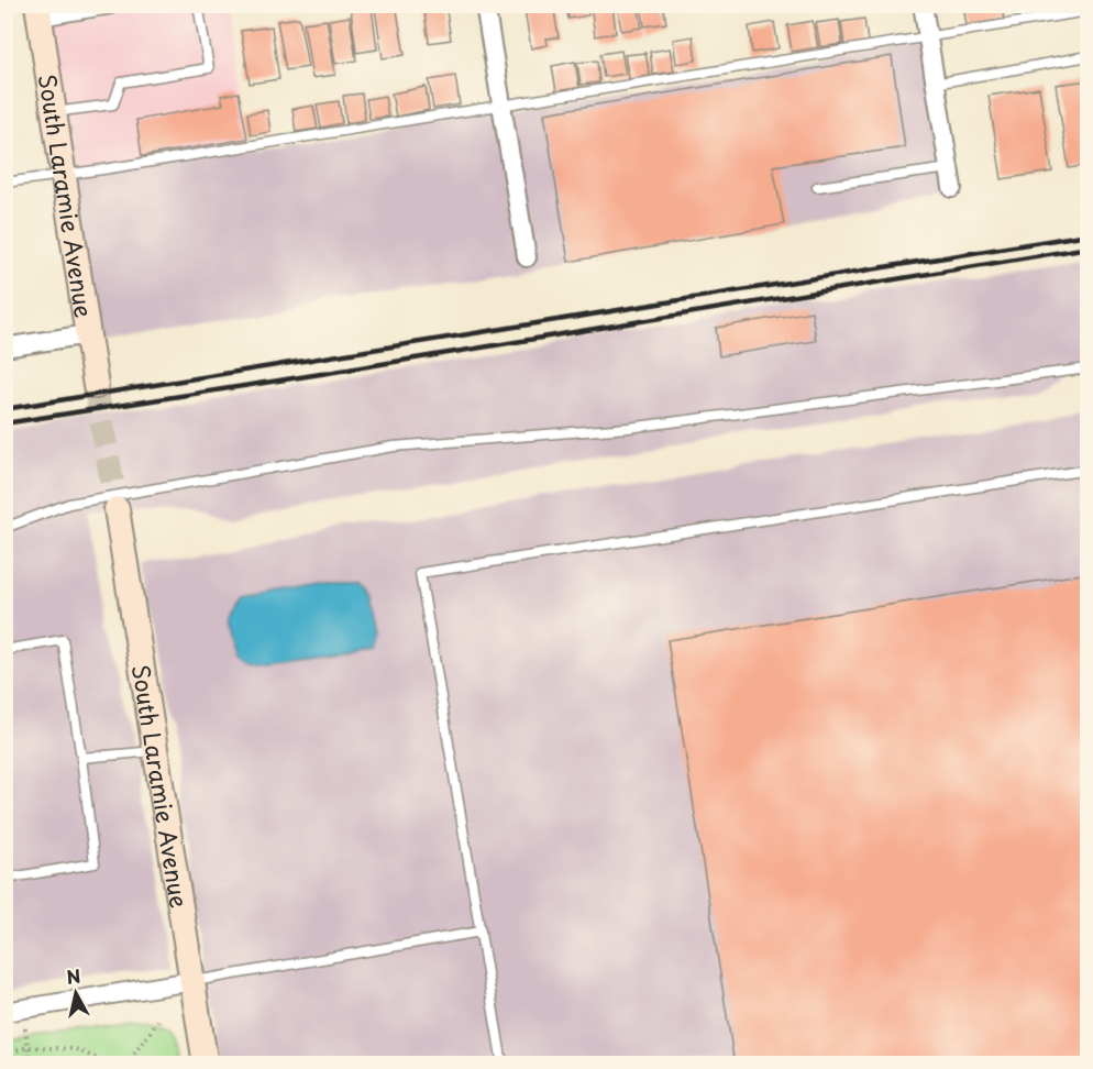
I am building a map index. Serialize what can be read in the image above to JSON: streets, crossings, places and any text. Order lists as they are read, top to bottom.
{
  "streets": {
    "main road": ["South Laramie Avenue"]
  },
  "north": "top"
}
